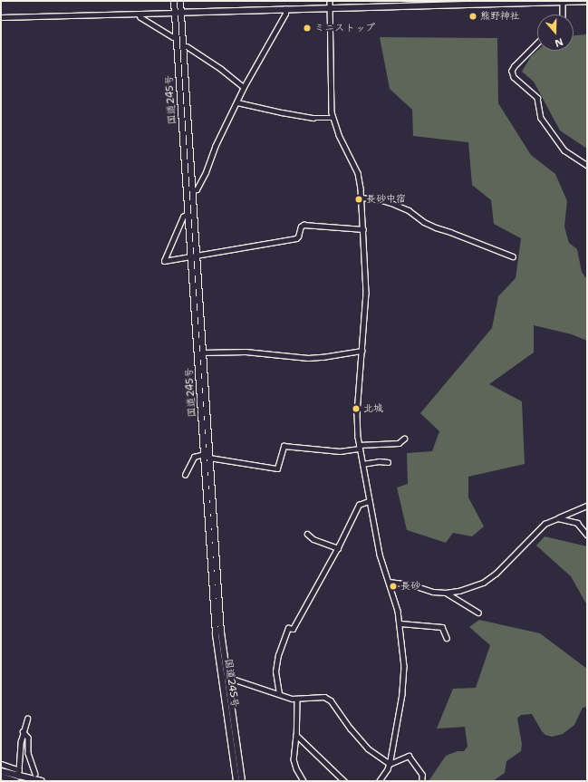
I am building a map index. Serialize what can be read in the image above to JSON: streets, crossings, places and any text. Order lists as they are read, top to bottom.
{
  "streets": {
    "highway": ["国道245号"]
  },
  "places": [
    "熊野神社",
    "ミニストップ",
    "長砂中宿",
    "北城",
    "長砂"
  ],
  "north": "bottom"
}
